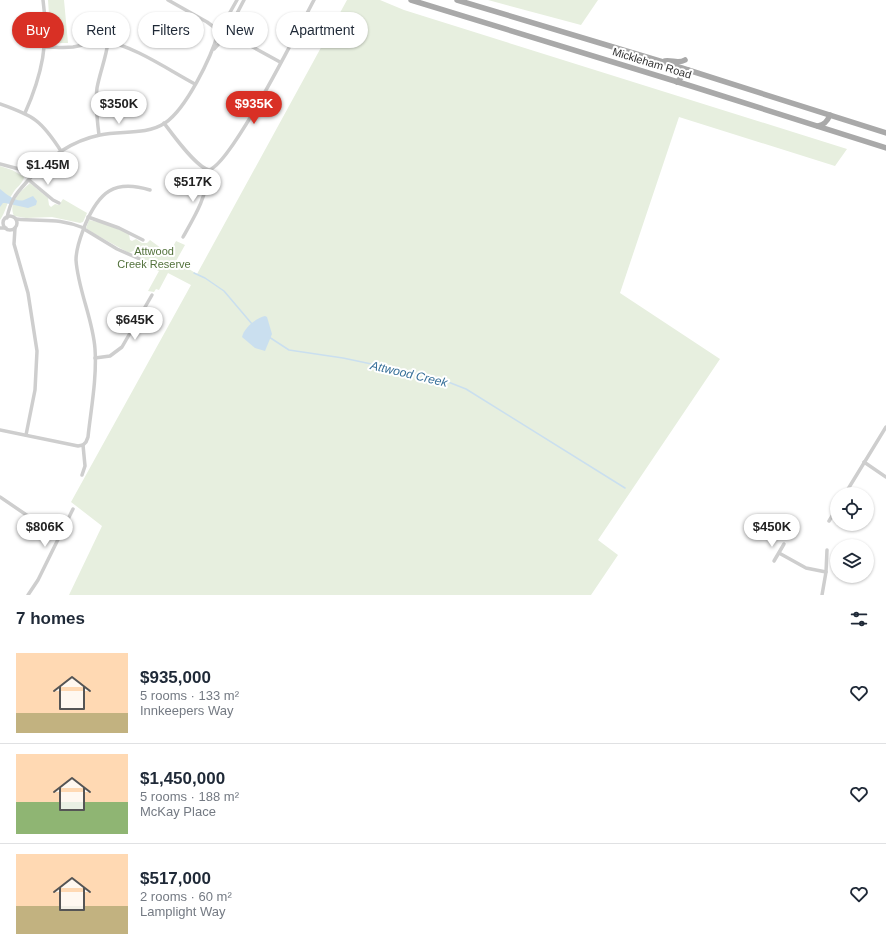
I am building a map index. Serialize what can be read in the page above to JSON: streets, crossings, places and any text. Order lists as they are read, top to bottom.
{
  "streets": {
    "main road": ["Mickleham Road"]
  },
  "water": ["Attwood Creek"],
  "parks": ["Attwood Creek Reserve"],
  "page": {
    "chip": [
      "Buy",
      "Rent",
      "Filters",
      "New",
      "Apartment"
    ],
    "price": [
      "$350K",
      "$935K",
      "$1.45M",
      "$517K",
      "$645K",
      "$806K",
      "$450K"
    ],
    "heading": "7 homes",
    "list": [
      {
        "name": "$935,000",
        "note": "5 rooms · 133 m² · Innkeepers Way"
      },
      {
        "name": "$1,450,000",
        "note": "5 rooms · 188 m² · McKay Place"
      },
      {
        "name": "$517,000",
        "note": "2 rooms · 60 m² · Lamplight Way"
      }
    ]
  }
}
